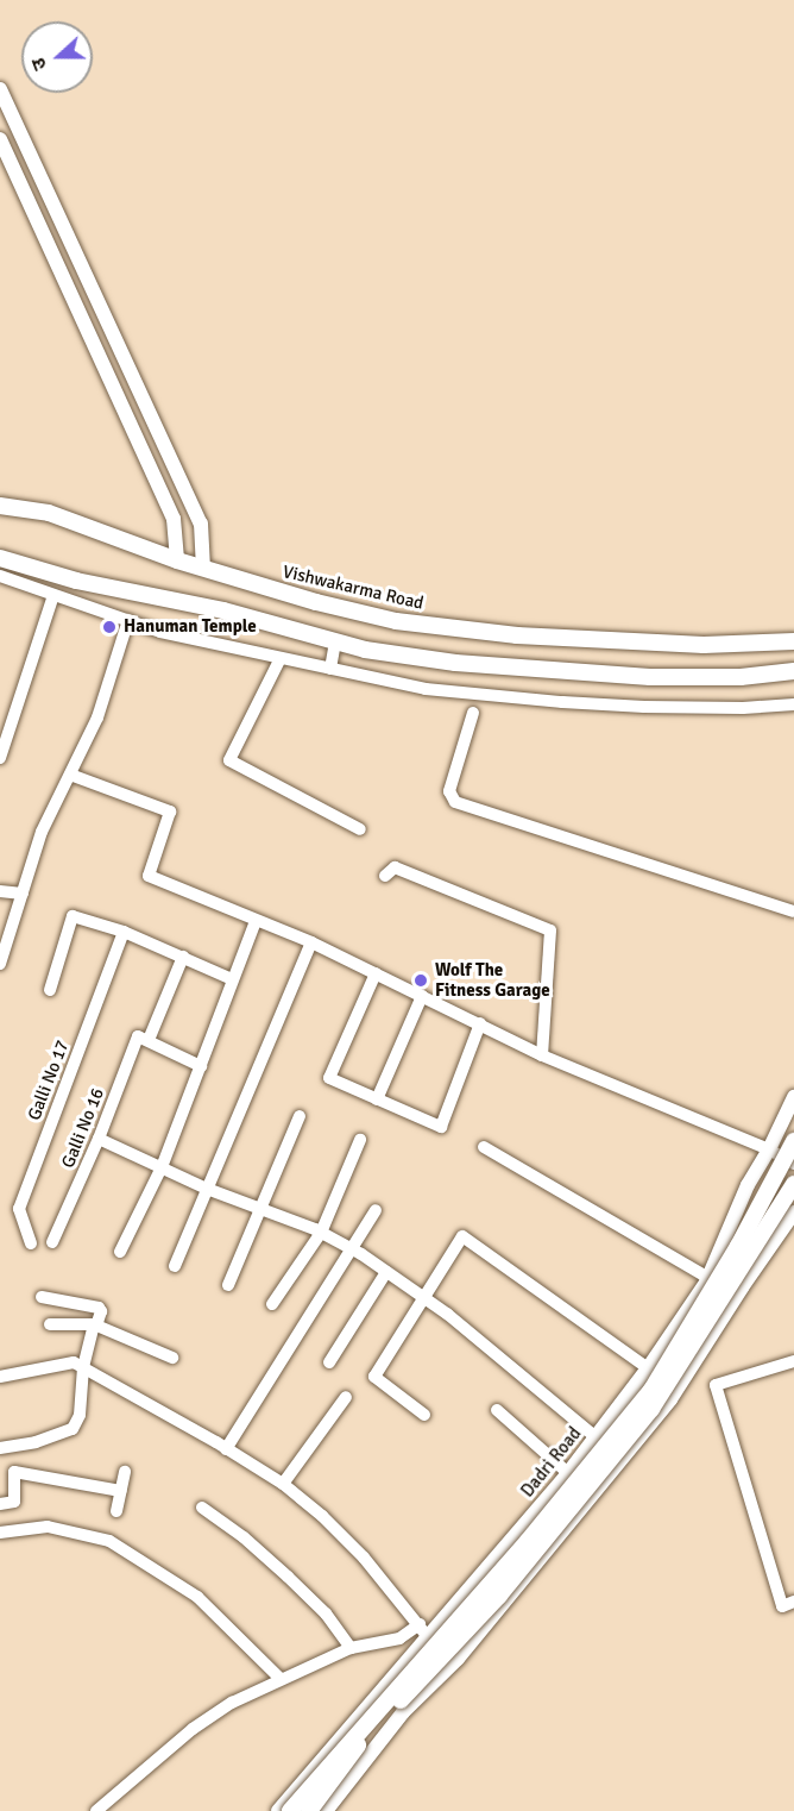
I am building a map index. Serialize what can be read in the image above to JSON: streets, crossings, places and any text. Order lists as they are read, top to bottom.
{
  "streets": {
    "main road": ["Vishwakarma Road"],
    "street": ["Galli No 17", "Galli No 16", "Dadri Road"]
  },
  "places": ["Hanuman Temple", "Wolf The Fitness Garage"],
  "north": "left"
}
